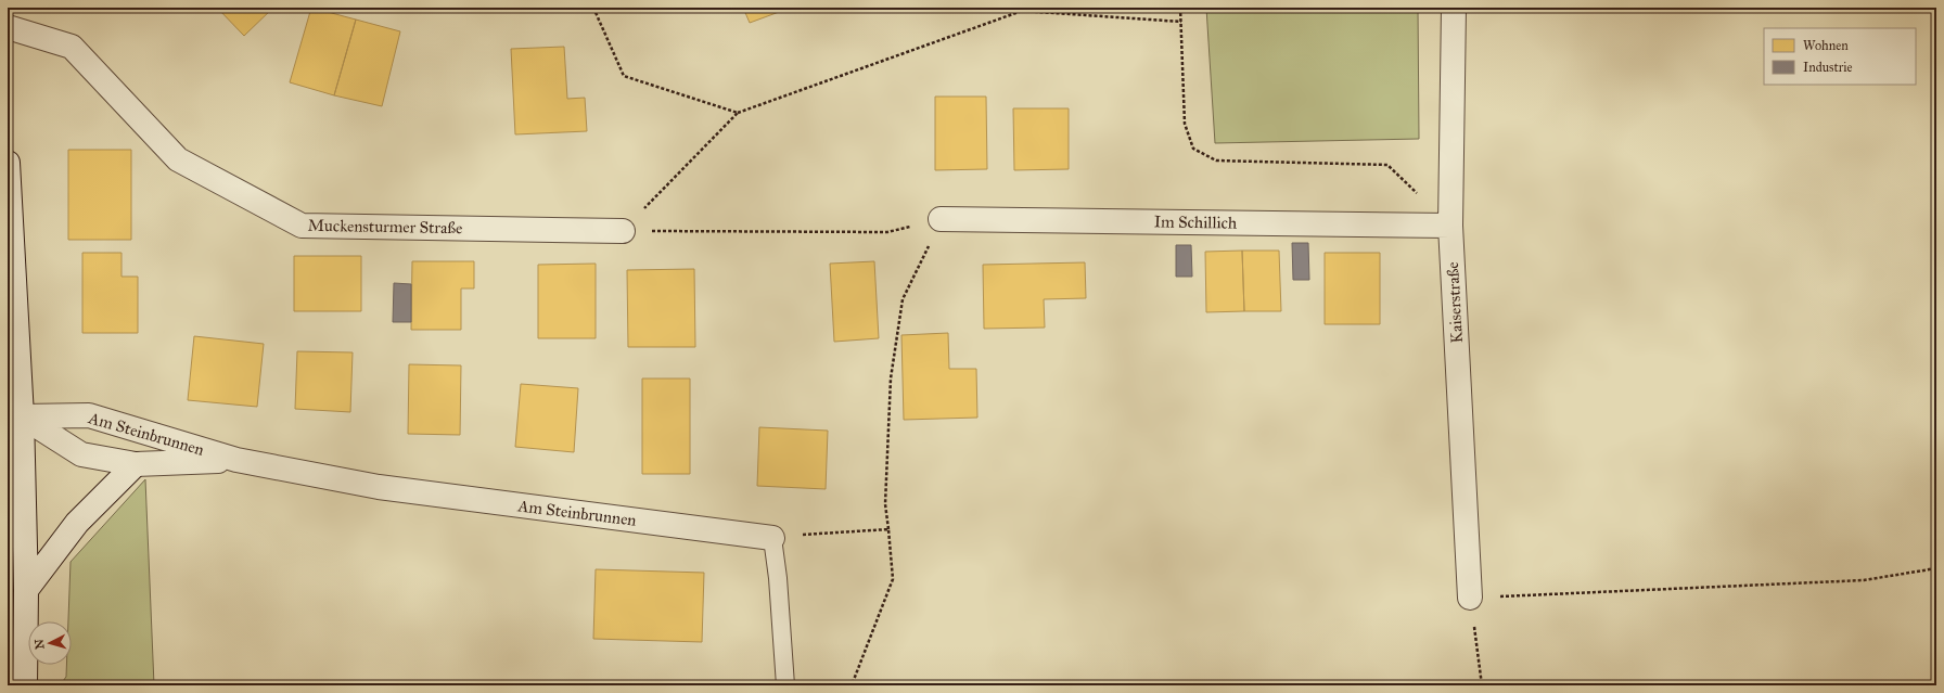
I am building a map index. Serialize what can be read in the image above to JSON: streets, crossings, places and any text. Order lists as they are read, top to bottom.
{
  "streets": {
    "street": [
      "Im Schillich",
      "Muckensturmer Straße",
      "Kaiserstraße",
      "Am Steinbrunnen"
    ]
  },
  "crossings": [
    ["Im Schillich", "Kaiserstraße"]
  ],
  "legend": ["Wohnen", "Industrie"],
  "north": "left"
}
